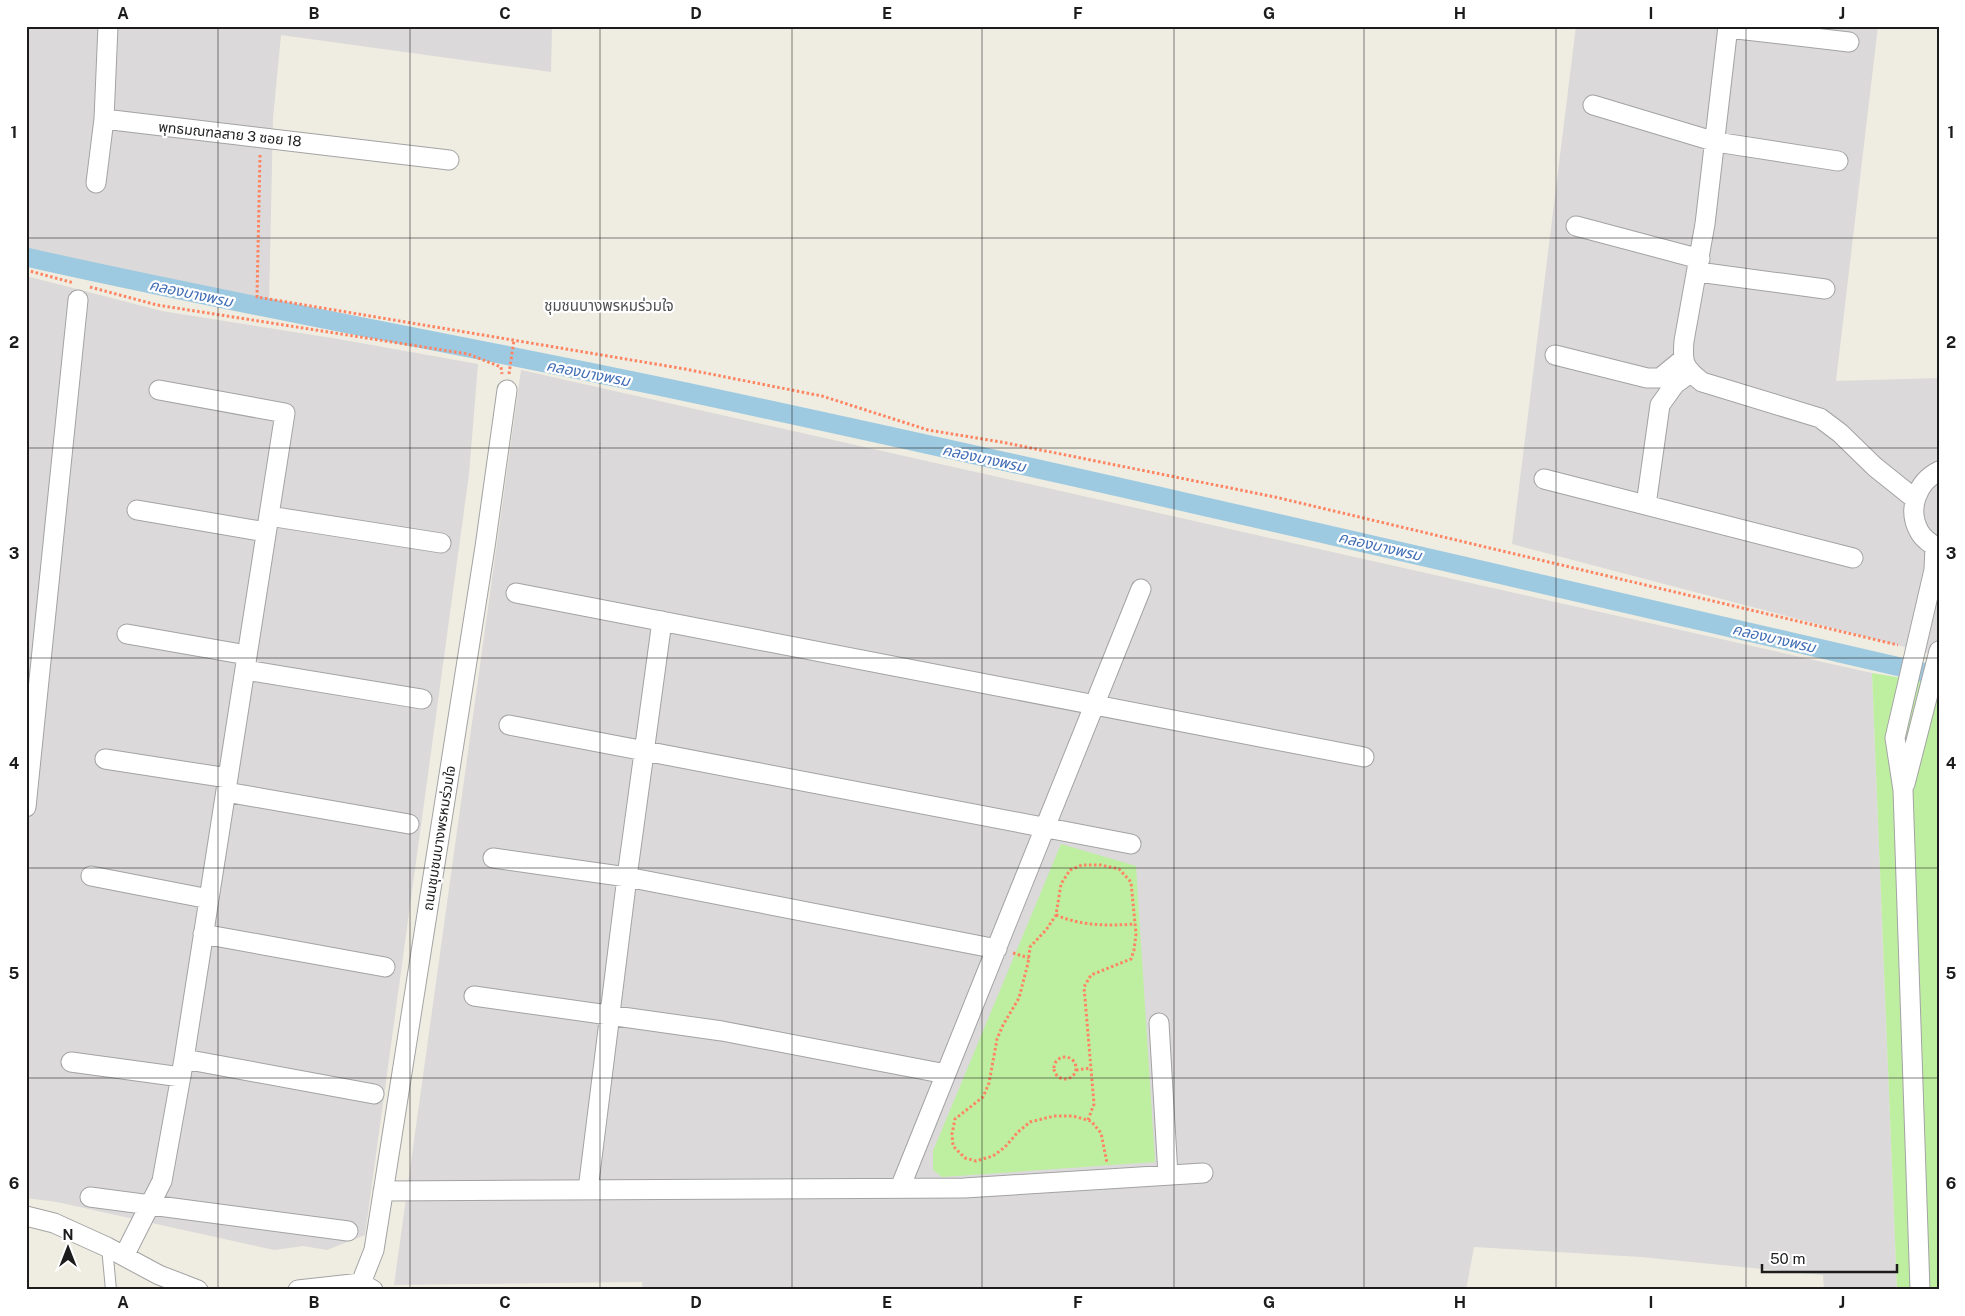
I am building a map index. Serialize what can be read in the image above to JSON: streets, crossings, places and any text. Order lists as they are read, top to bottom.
{
  "streets": {
    "street": ["พุทธมณฑลสาย 3 ซอย 18", "ถนนชุมชนบางพรหมร่วมใจ"]
  },
  "districts": ["ชุมชนบางพรหมร่วมใจ"],
  "water": ["คลองบางพรม"],
  "scale_bar": "50 m",
  "north": "top",
  "grid": {
    "columns": [
      "A",
      "B",
      "C",
      "D",
      "E",
      "F",
      "G",
      "H",
      "I",
      "J"
    ],
    "rows": [
      "1",
      "2",
      "3",
      "4",
      "5",
      "6"
    ]
  }
}
